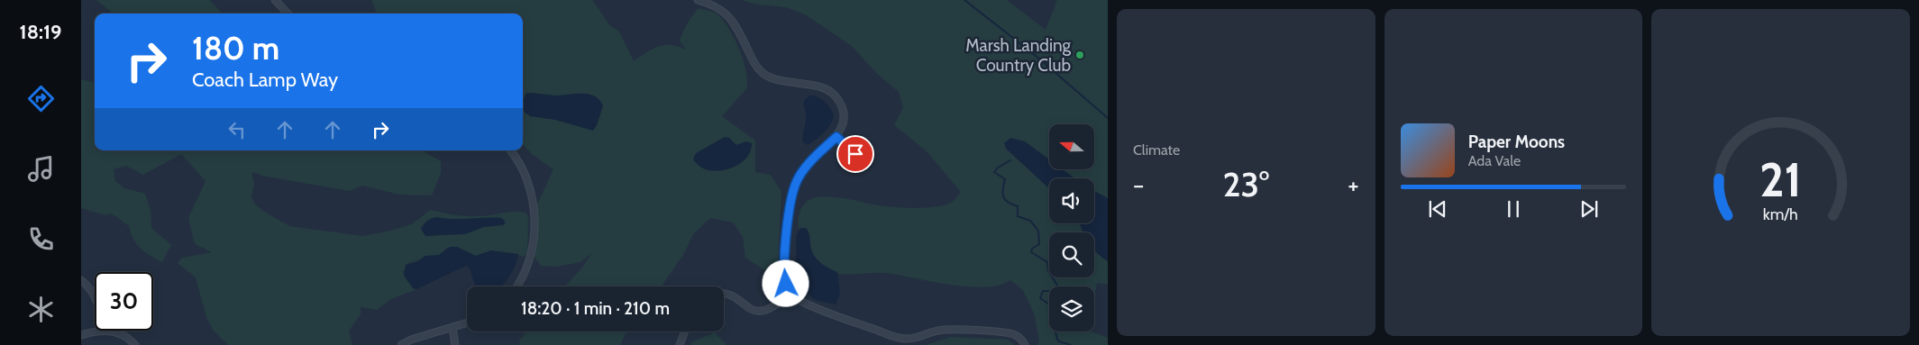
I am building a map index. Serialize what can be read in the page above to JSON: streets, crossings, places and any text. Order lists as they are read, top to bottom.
{
  "places": ["Marsh Landing Country Club"],
  "north": "left",
  "page": {
    "tabs": "18:19",
    "tile": "Climate",
    "turn": ["180 m", "Coach Lamp Way"],
    "song": ["Paper Moons", "Ada Vale"],
    "heat": ["−", "23°", "+"],
    "limit": "30",
    "trip": "18:20 · 1 min · 210 m",
    "gauge": ["21", "km/h"]
  }
}
